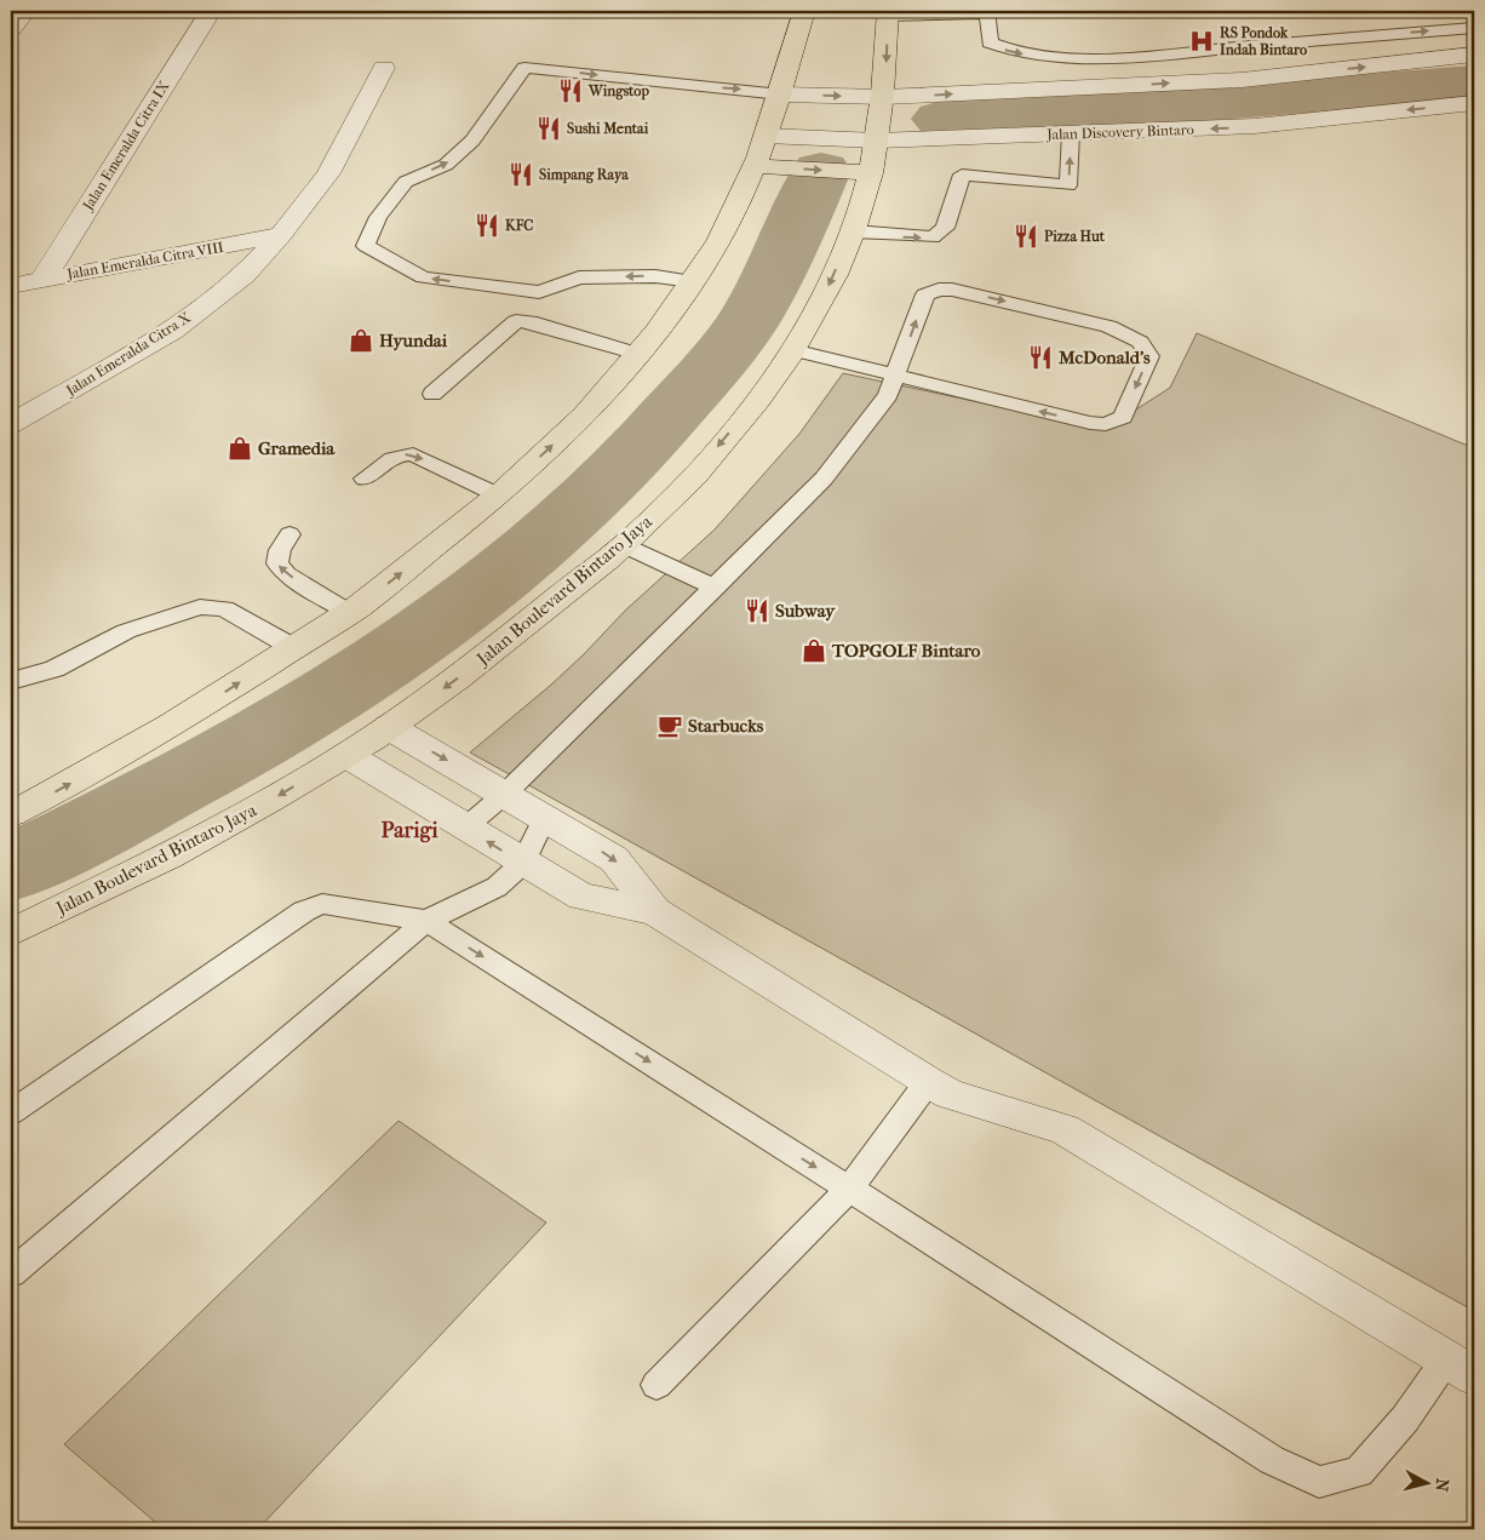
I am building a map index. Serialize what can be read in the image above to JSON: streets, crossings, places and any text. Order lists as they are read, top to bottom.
{
  "streets": {
    "main road": ["Jalan Boulevard Bintaro Jaya"],
    "street": [
      "Jalan Discovery Bintaro",
      "Jalan Emeralda Citra IX",
      "Jalan Emeralda Citra VIII",
      "Jalan Emeralda Citra X"
    ]
  },
  "crossings": [
    ["Jalan Discovery Bintaro", "Jalan Boulevard Bintaro Jaya"],
    ["Jalan Emeralda Citra IX", "Jalan Emeralda Citra VIII"],
    ["Jalan Emeralda Citra VIII", "Jalan Emeralda Citra X"]
  ],
  "districts": ["Parigi"],
  "places": {
    "hospital": ["RS Pondok Indah Bintaro"],
    "restaurant": [
      "Wingstop",
      "Sushi Mentai",
      "Simpang Raya",
      "KFC",
      "Pizza Hut",
      "McDonald's",
      "Subway"
    ],
    "shop": ["Hyundai", "Gramedia", "TOPGOLF Bintaro"],
    "cafe": ["Starbucks"]
  },
  "north": "right"
}
